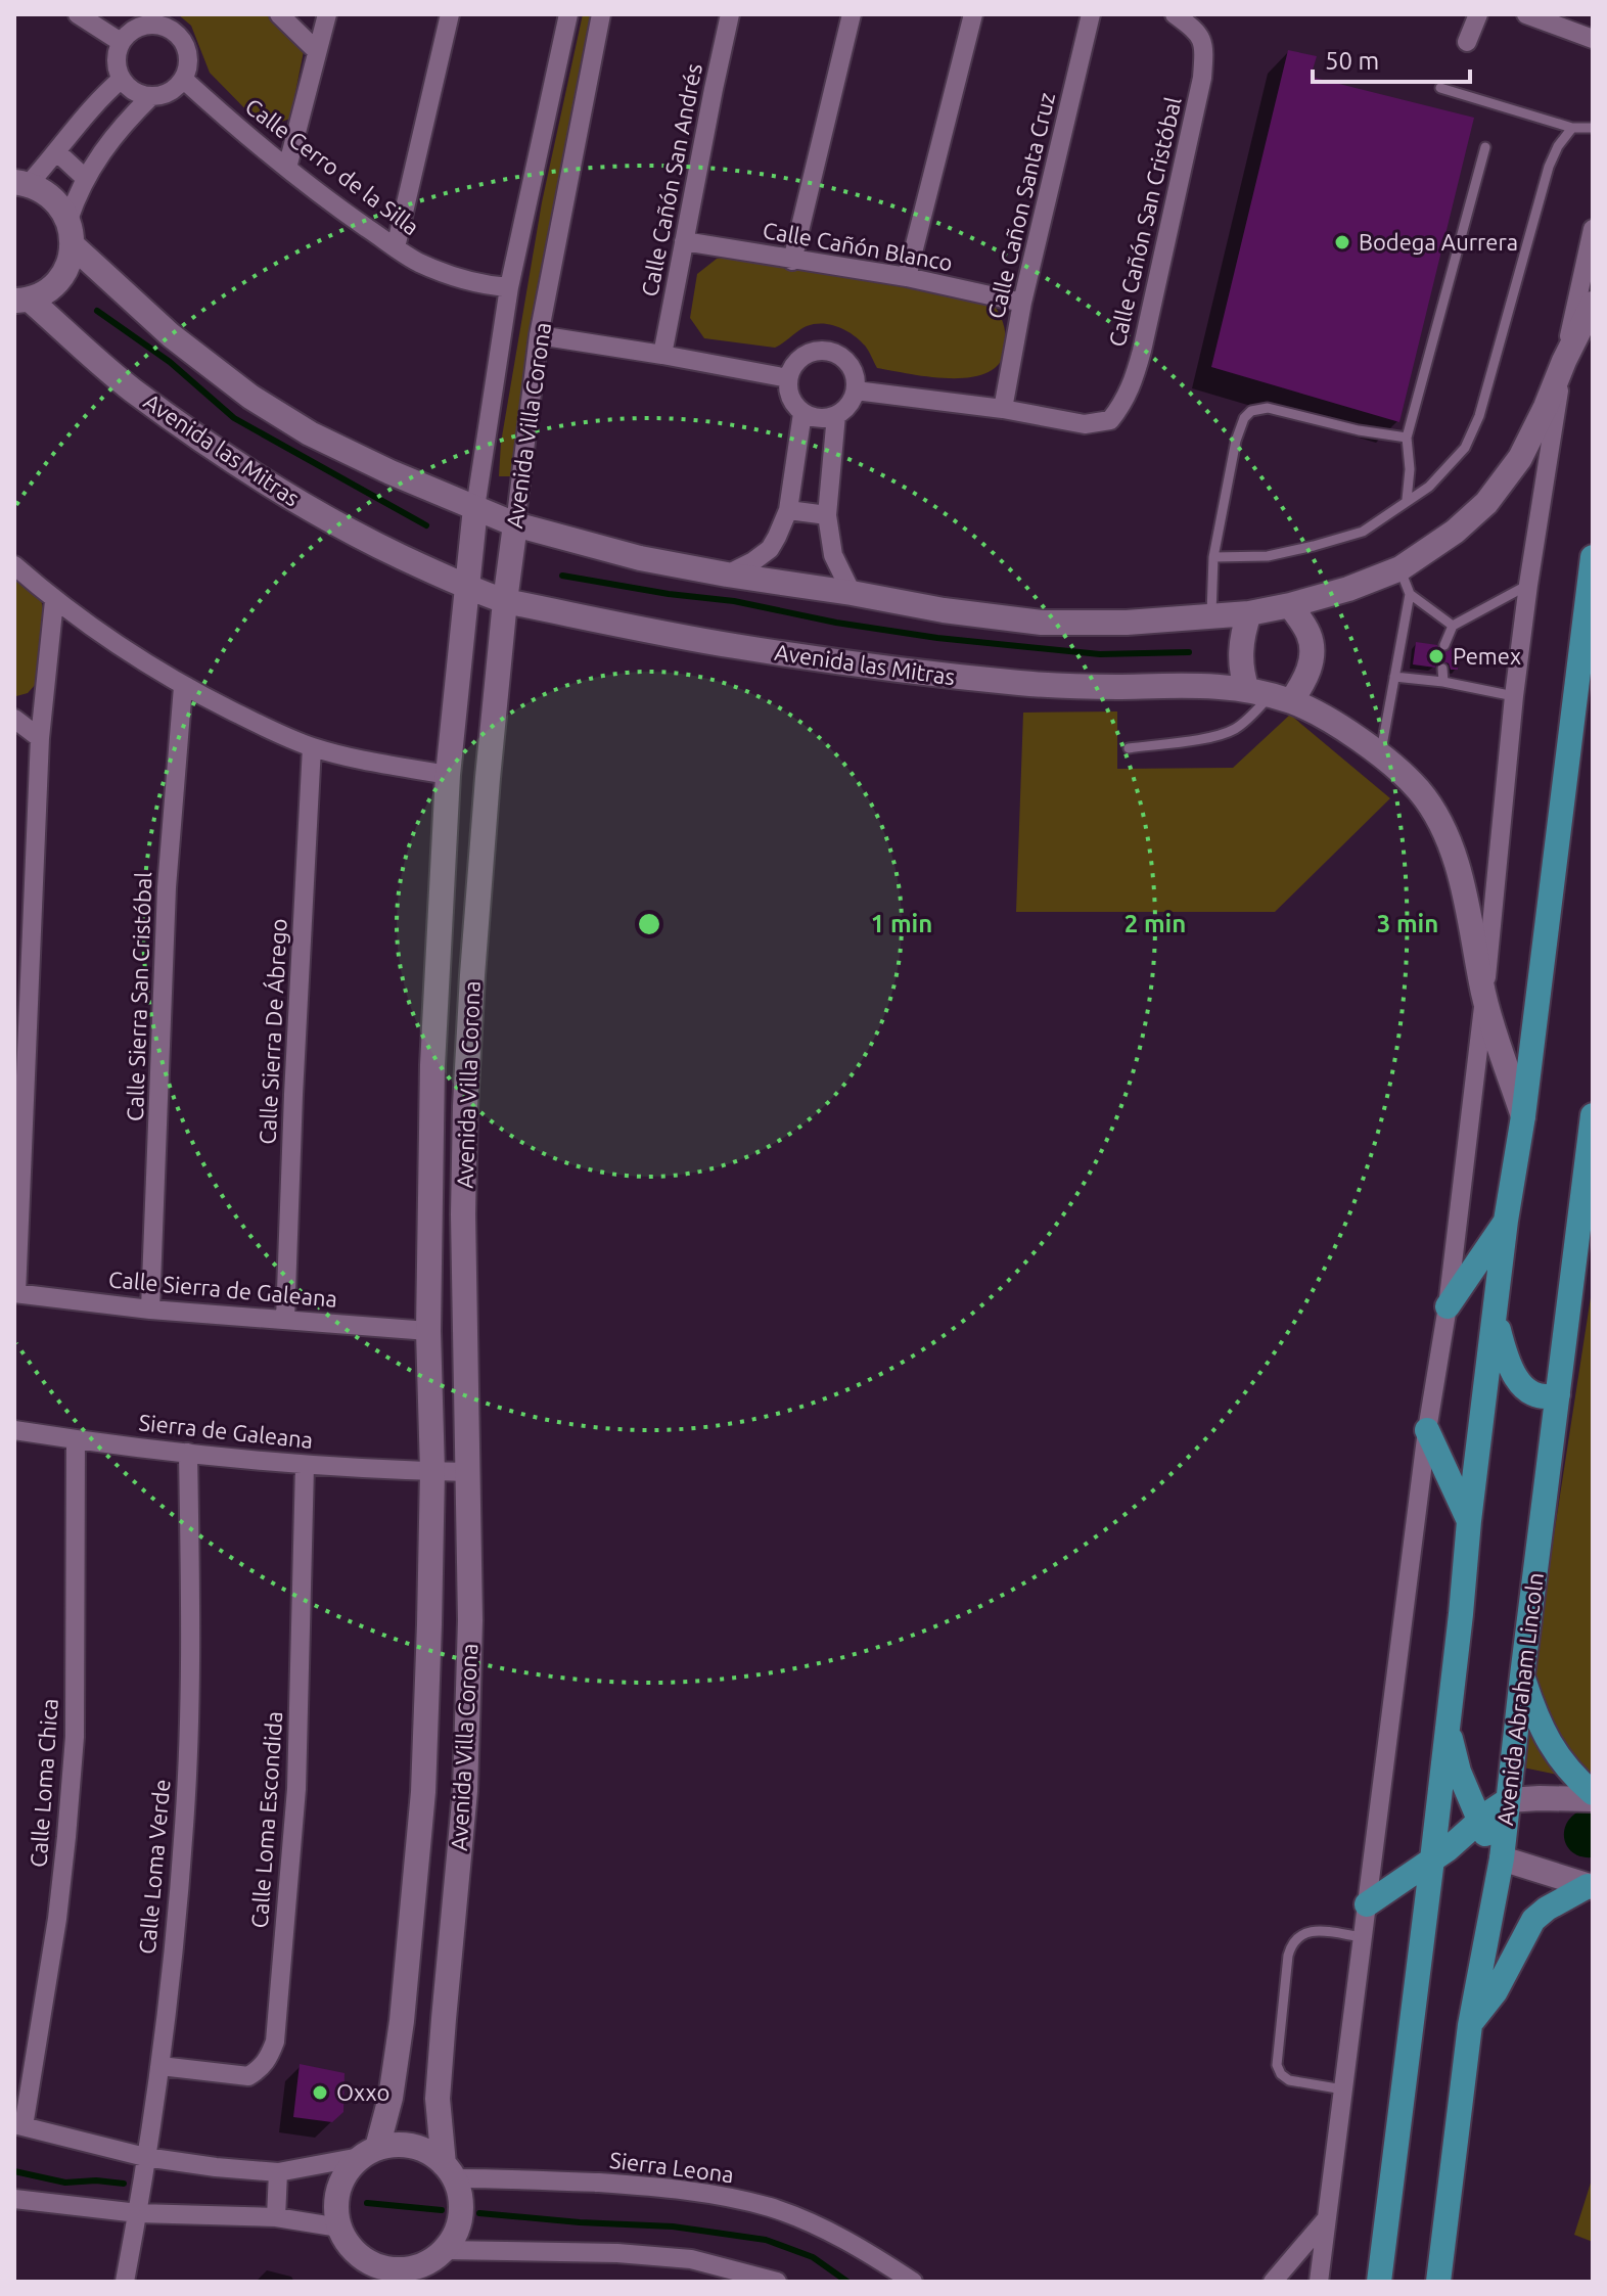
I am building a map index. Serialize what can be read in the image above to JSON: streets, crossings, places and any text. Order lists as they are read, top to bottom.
{
  "streets": {
    "main road": ["Avenida Abraham Lincoln"],
    "street": [
      "Calle Cerro de la Silla",
      "Calle Cañón San Andrés",
      "Calle Cañon Santa Cruz",
      "Calle Cañón San Cristóbal",
      "Calle Cañón Blanco",
      "Avenida Villa Corona",
      "Avenida las Mitras",
      "Calle Sierra San Cristóbal",
      "Calle Sierra De Ábrego",
      "Calle Sierra de Galeana",
      "Sierra de Galeana",
      "Calle Loma Chica",
      "Calle Loma Escondida",
      "Calle Loma Verde",
      "Sierra Leona"
    ]
  },
  "crossings": [
    ["Calle Cerro de la Silla", "Avenida Villa Corona"],
    ["Calle Cañón San Andrés", "Calle Cañón Blanco"],
    ["Calle Cañon Santa Cruz", "Calle Cañón San Cristóbal"],
    ["Calle Cañon Santa Cruz", "Calle Cañón Blanco"],
    ["Avenida Villa Corona", "Avenida las Mitras"],
    ["Avenida Villa Corona", "Calle Sierra de Galeana"],
    ["Avenida Villa Corona", "Sierra de Galeana"],
    ["Avenida Villa Corona", "Sierra Leona"],
    ["Calle Sierra San Cristóbal", "Calle Sierra de Galeana"],
    ["Calle Sierra De Ábrego", "Calle Sierra de Galeana"],
    ["Sierra de Galeana", "Calle Loma Chica"],
    ["Sierra de Galeana", "Calle Loma Escondida"],
    ["Sierra de Galeana", "Calle Loma Verde"],
    ["Calle Loma Escondida", "Calle Loma Verde"]
  ],
  "places": ["Bodega Aurrera", "Pemex", "Oxxo"],
  "scale_bar": "50 m",
  "rings": ["1 min", "2 min", "3 min"]
}
